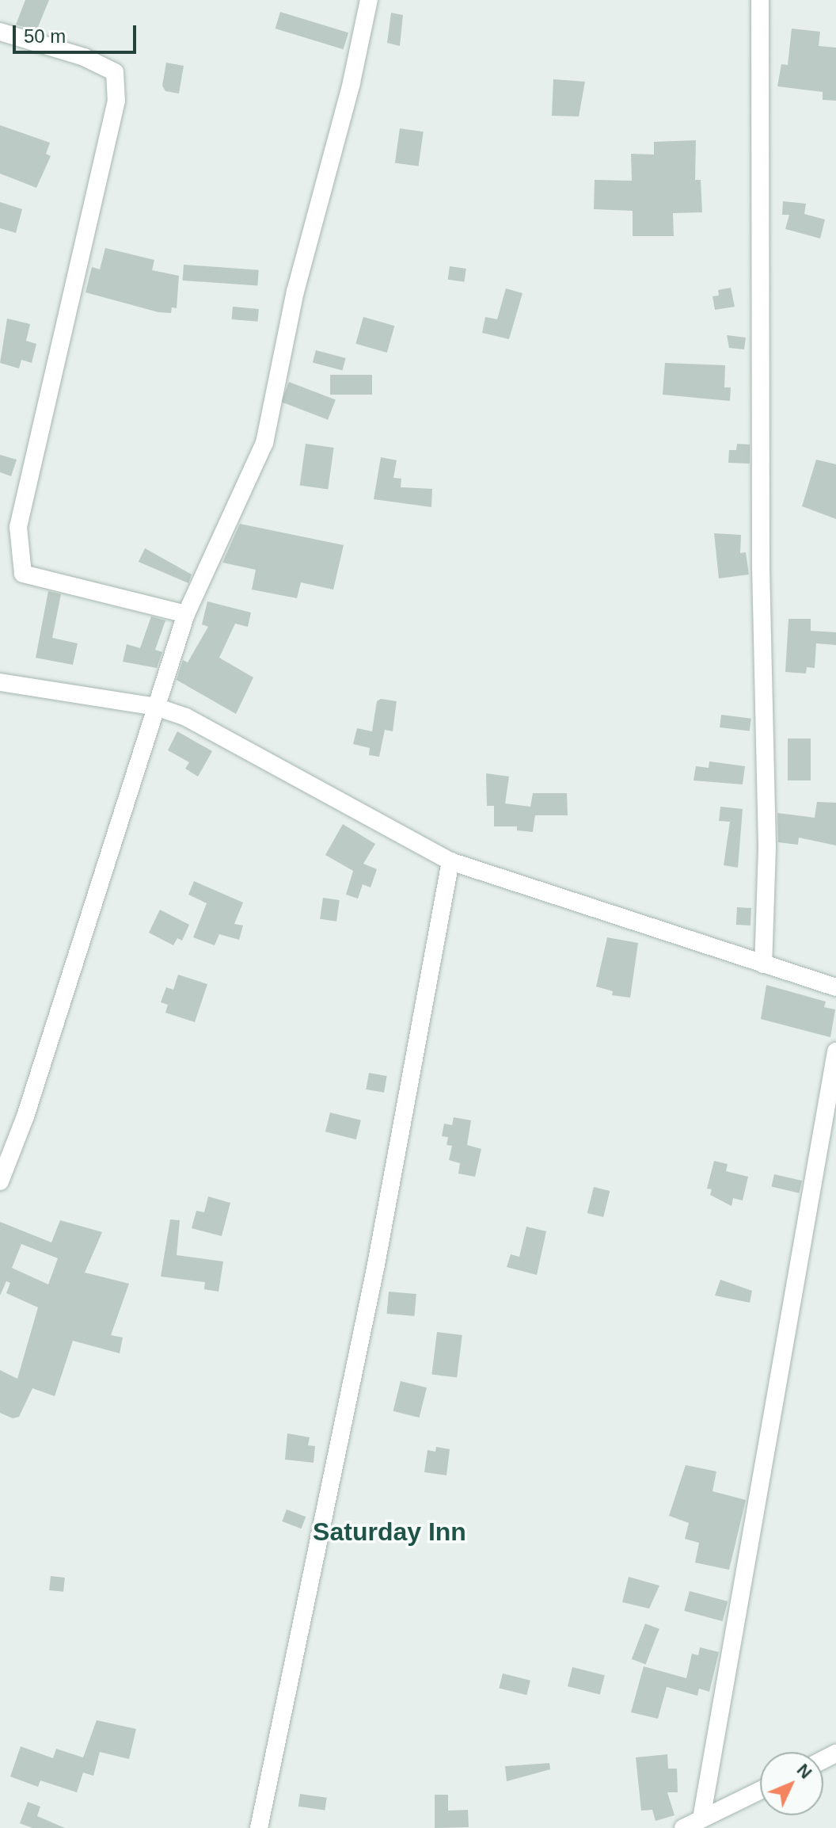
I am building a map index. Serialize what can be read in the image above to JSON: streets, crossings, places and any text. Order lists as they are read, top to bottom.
{
  "districts": ["Saturday Inn"],
  "scale_bar": "50 m",
  "north": "top right"
}
